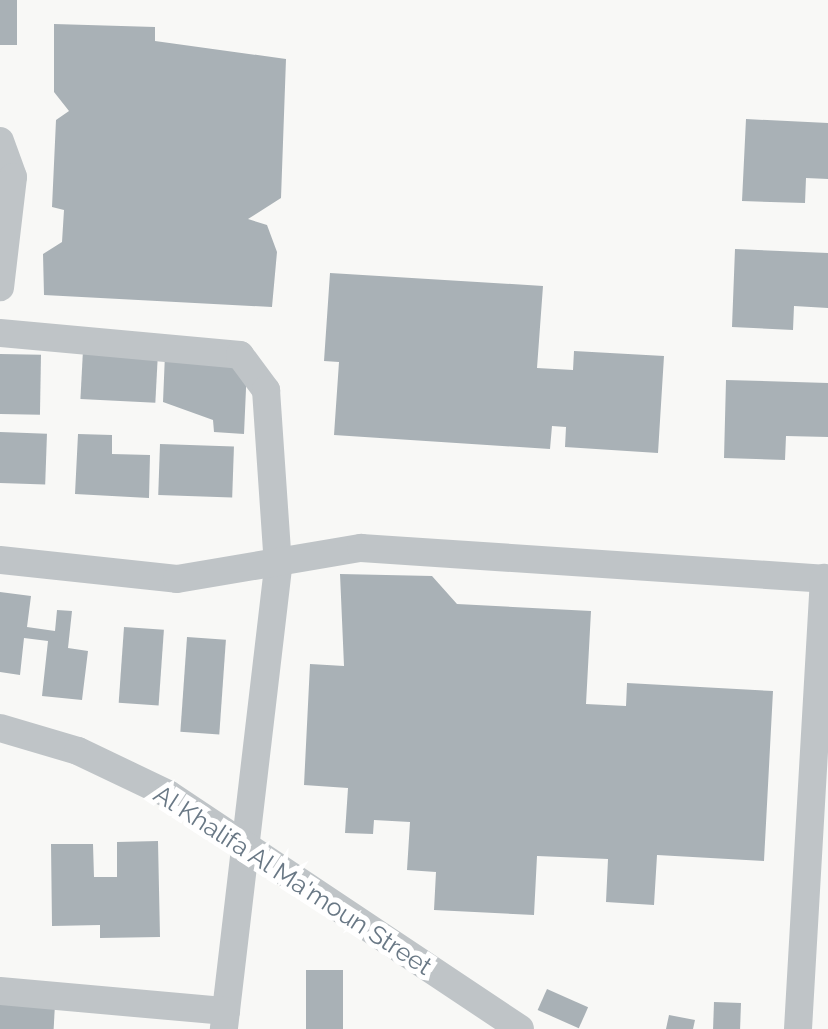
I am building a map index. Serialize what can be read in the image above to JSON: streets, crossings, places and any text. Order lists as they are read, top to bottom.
{
  "streets": {
    "street": ["Al Khalifa Al Ma'moun Street"]
  }
}
